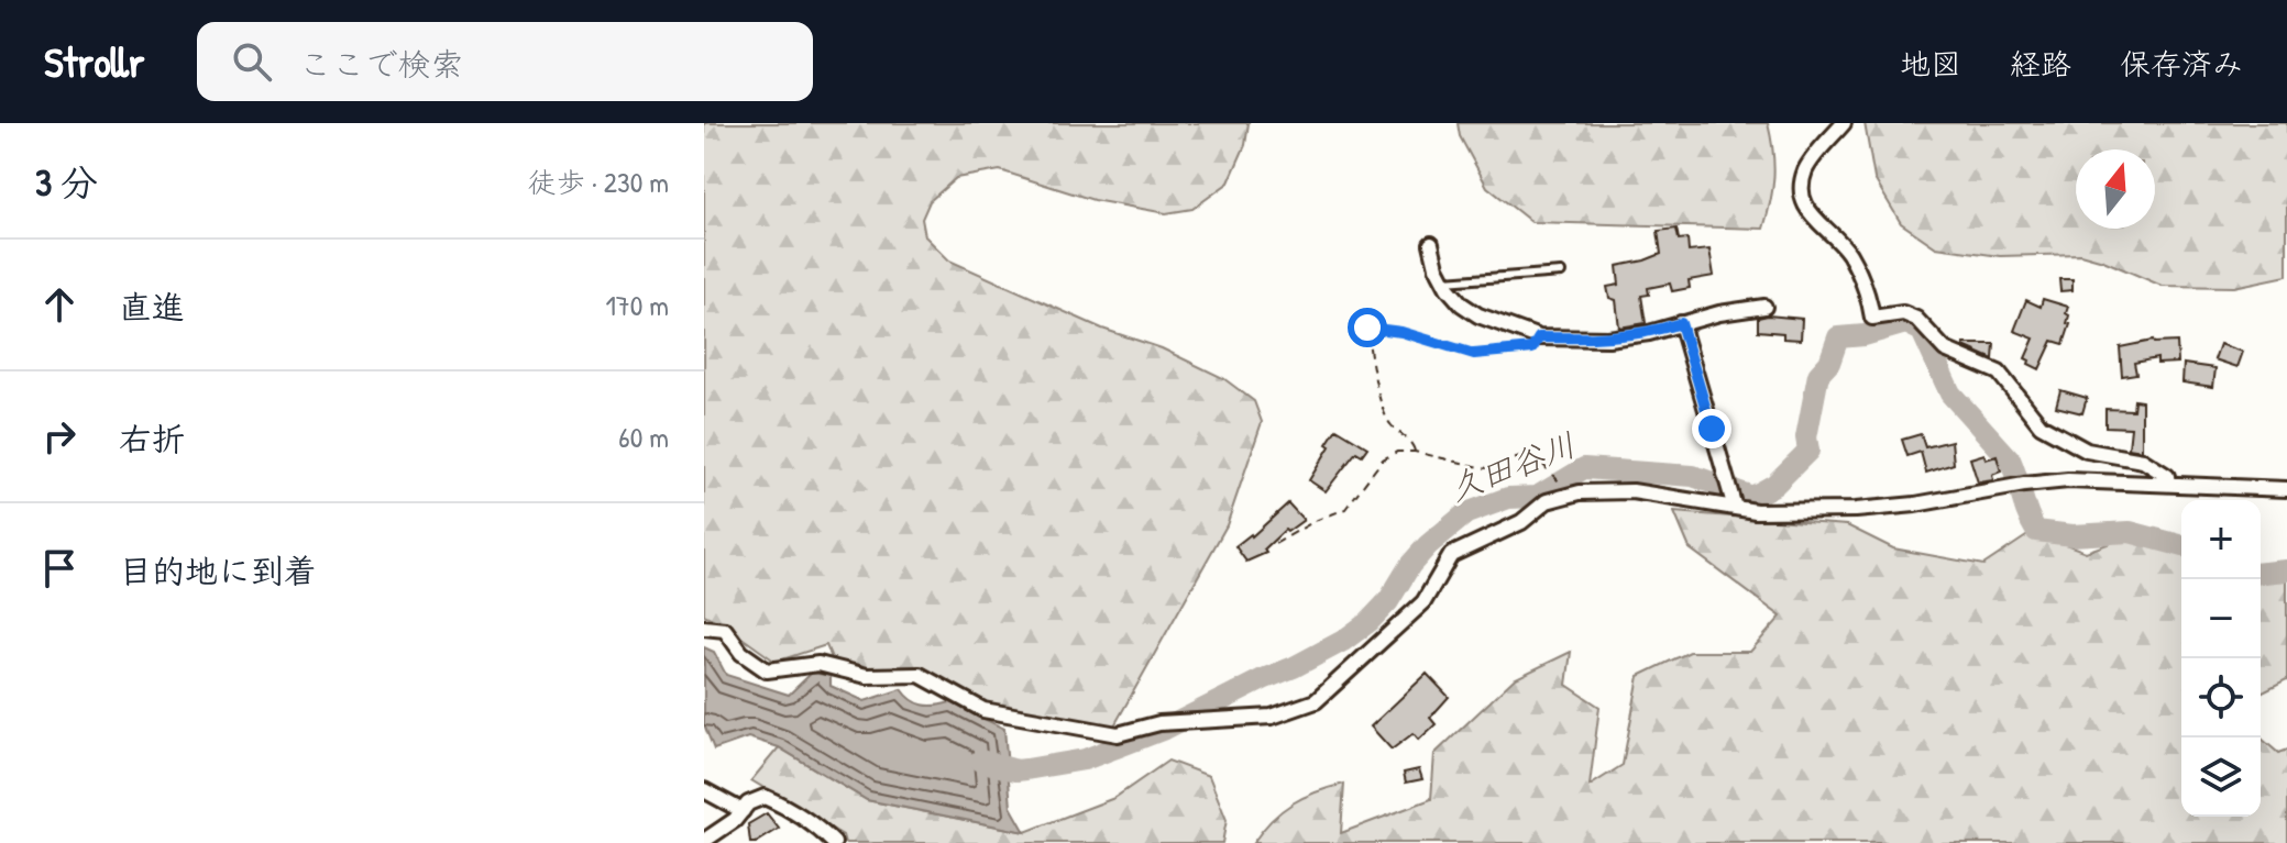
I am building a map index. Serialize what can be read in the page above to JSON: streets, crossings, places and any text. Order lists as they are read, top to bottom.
{
  "water": ["久田谷川"],
  "north": "top",
  "page": {
    "header": "Strollr",
    "search": "ここで検索",
    "nav": ["地図", "経路", "保存済み"],
    "heading": ["3 分", "徒歩 · 230 m"],
    "list": [
      ["直進", "170 m"],
      ["右折", "60 m"],
      "目的地に到着"
    ],
    "map_buttons": ["+", "−"]
  }
}
